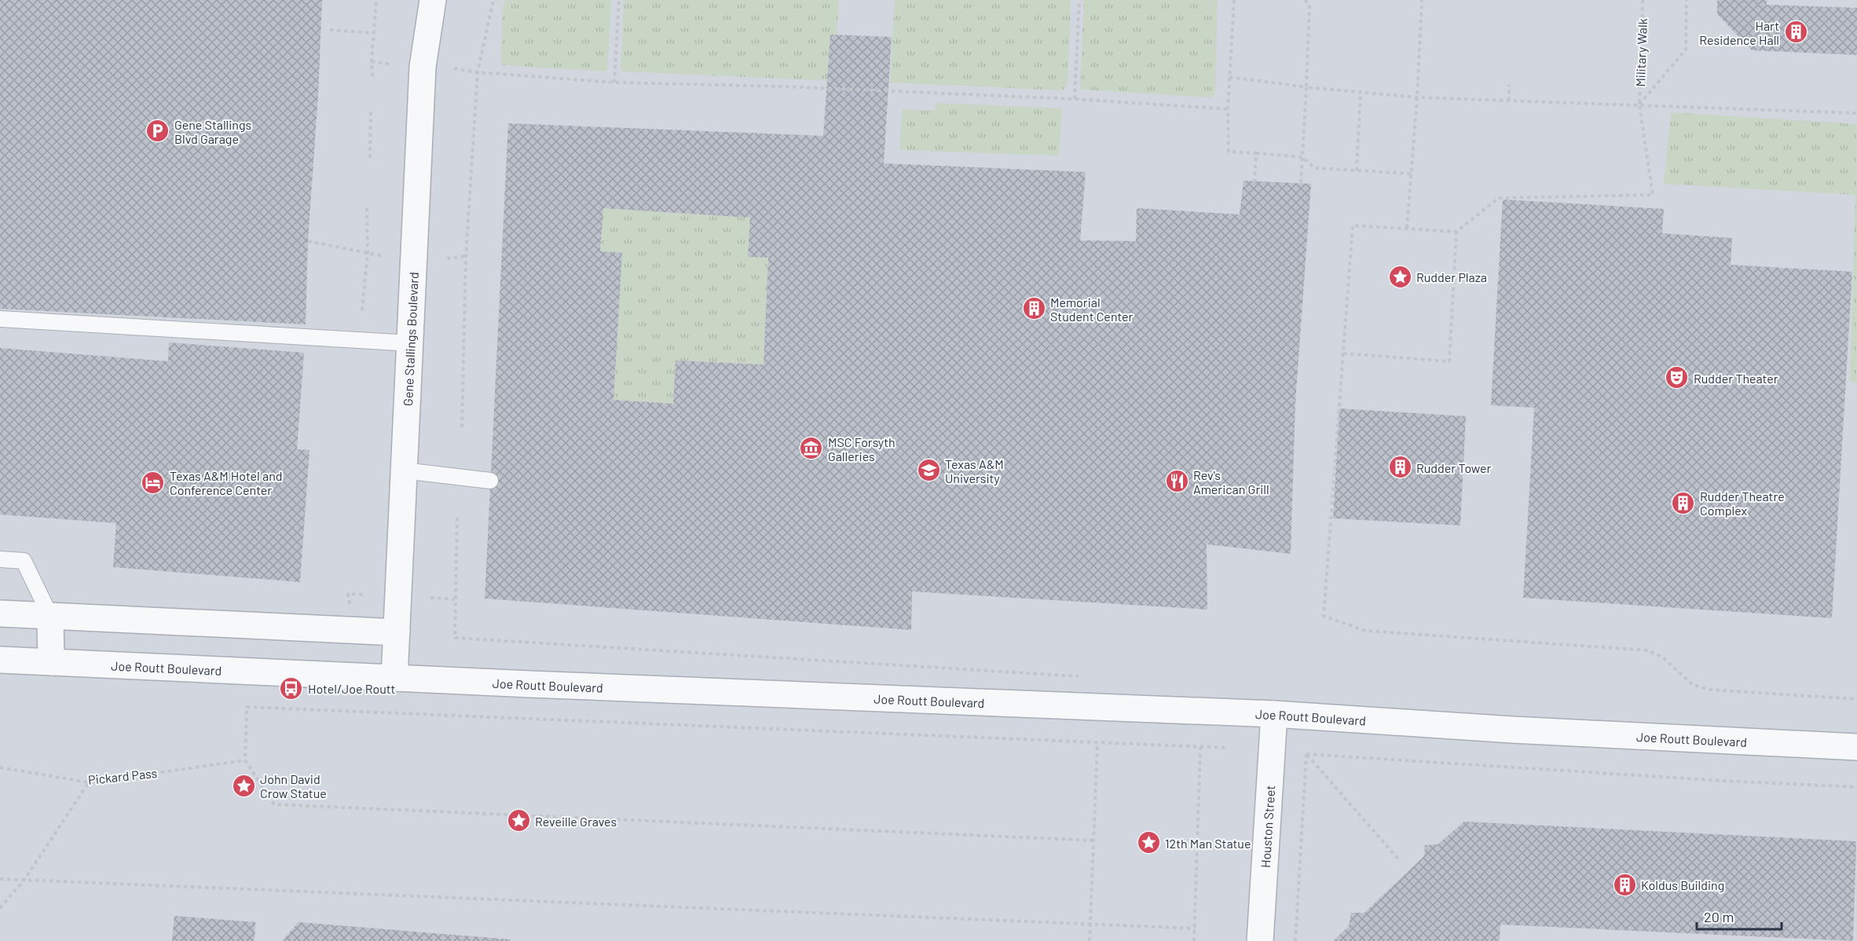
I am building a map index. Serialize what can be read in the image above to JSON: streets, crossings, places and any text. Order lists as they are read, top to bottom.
{
  "streets": {
    "street": ["Gene Stallings Boulevard", "Joe Routt Boulevard", "Houston Street"],
    "path": ["Military Walk", "Pickard Pass"]
  },
  "crossings": [
    ["Gene Stallings Boulevard", "Joe Routt Boulevard"],
    ["Joe Routt Boulevard", "Houston Street"]
  ],
  "places": {
    "building": [
      "Hart Residence Hall",
      "Memorial Student Center",
      "Rudder Tower",
      "Rudder Theatre Complex",
      "Koldus Building"
    ],
    "parking": ["Gene Stallings Blvd Garage"],
    "place": [
      "Rudder Plaza",
      "John David Crow Statue",
      "Reveille Graves",
      "12th Man Statue"
    ],
    "theatre": ["Rudder Theater"],
    "museum": ["MSC Forsyth Galleries"],
    "school or university": ["Texas A&M University"],
    "restaurant": ["Rev's American Grill"],
    "hotel": ["Texas A&M Hotel and Conference Center"],
    "bus stop": ["Hotel/Joe Routt"]
  },
  "scale_bar": "20 m"
}
